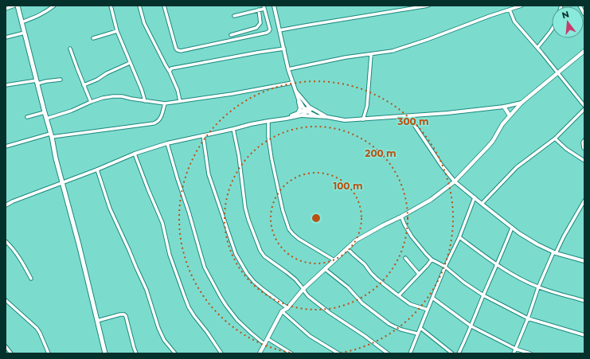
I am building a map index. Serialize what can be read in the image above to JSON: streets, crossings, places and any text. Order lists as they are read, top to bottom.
{
  "north": "top",
  "rings": ["300 m", "200 m", "100 m"]
}
